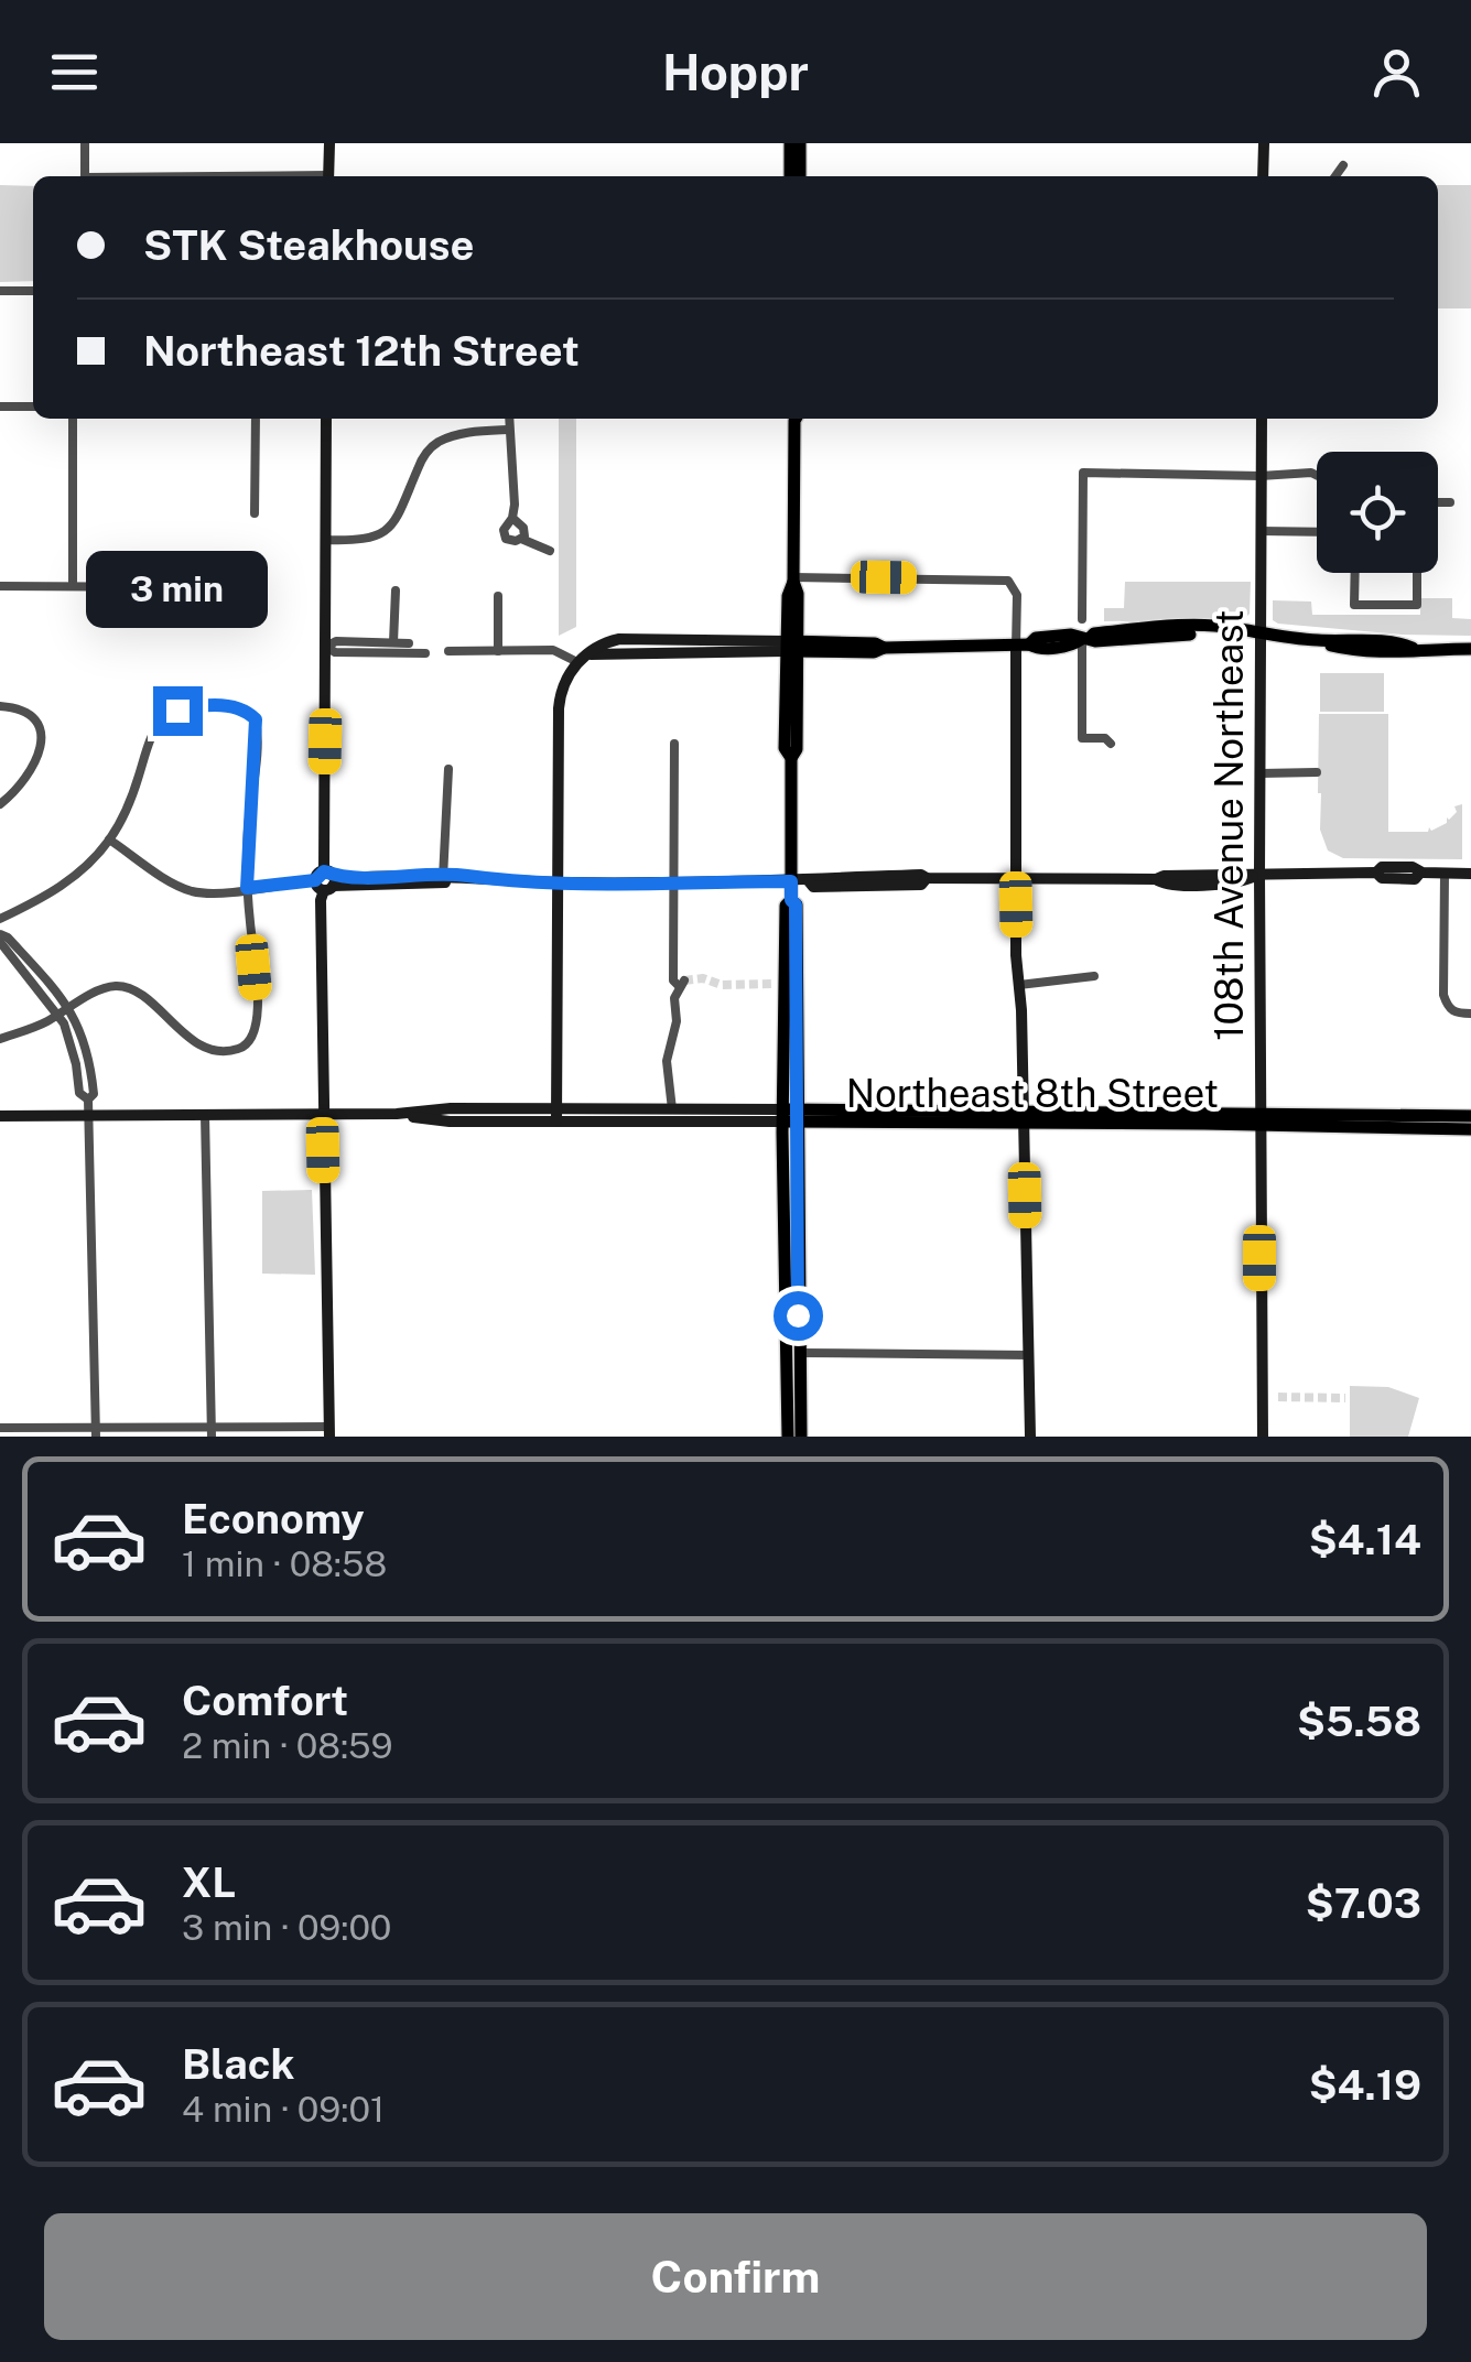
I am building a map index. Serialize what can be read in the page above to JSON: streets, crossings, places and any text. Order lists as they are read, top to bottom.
{
  "streets": {
    "main road": ["108th Avenue Northeast", "Northeast 8th Street"]
  },
  "crossings": [
    ["108th Avenue Northeast", "Northeast 8th Street"]
  ],
  "page": {
    "header": "Hoppr",
    "banner": ["STK Steakhouse", "Northeast 12th Street"],
    "bubble": "3 min",
    "list": [
      {
        "name": "Economy",
        "note": "1 min · 08:58",
        "value": "$4.14"
      },
      {
        "name": "Comfort",
        "note": "2 min · 08:59",
        "value": "$5.58"
      },
      {
        "name": "XL",
        "note": "3 min · 09:00",
        "value": "$7.03"
      },
      {
        "name": "Black",
        "note": "4 min · 09:01",
        "value": "$4.19"
      }
    ],
    "buttons": "Confirm"
  }
}
